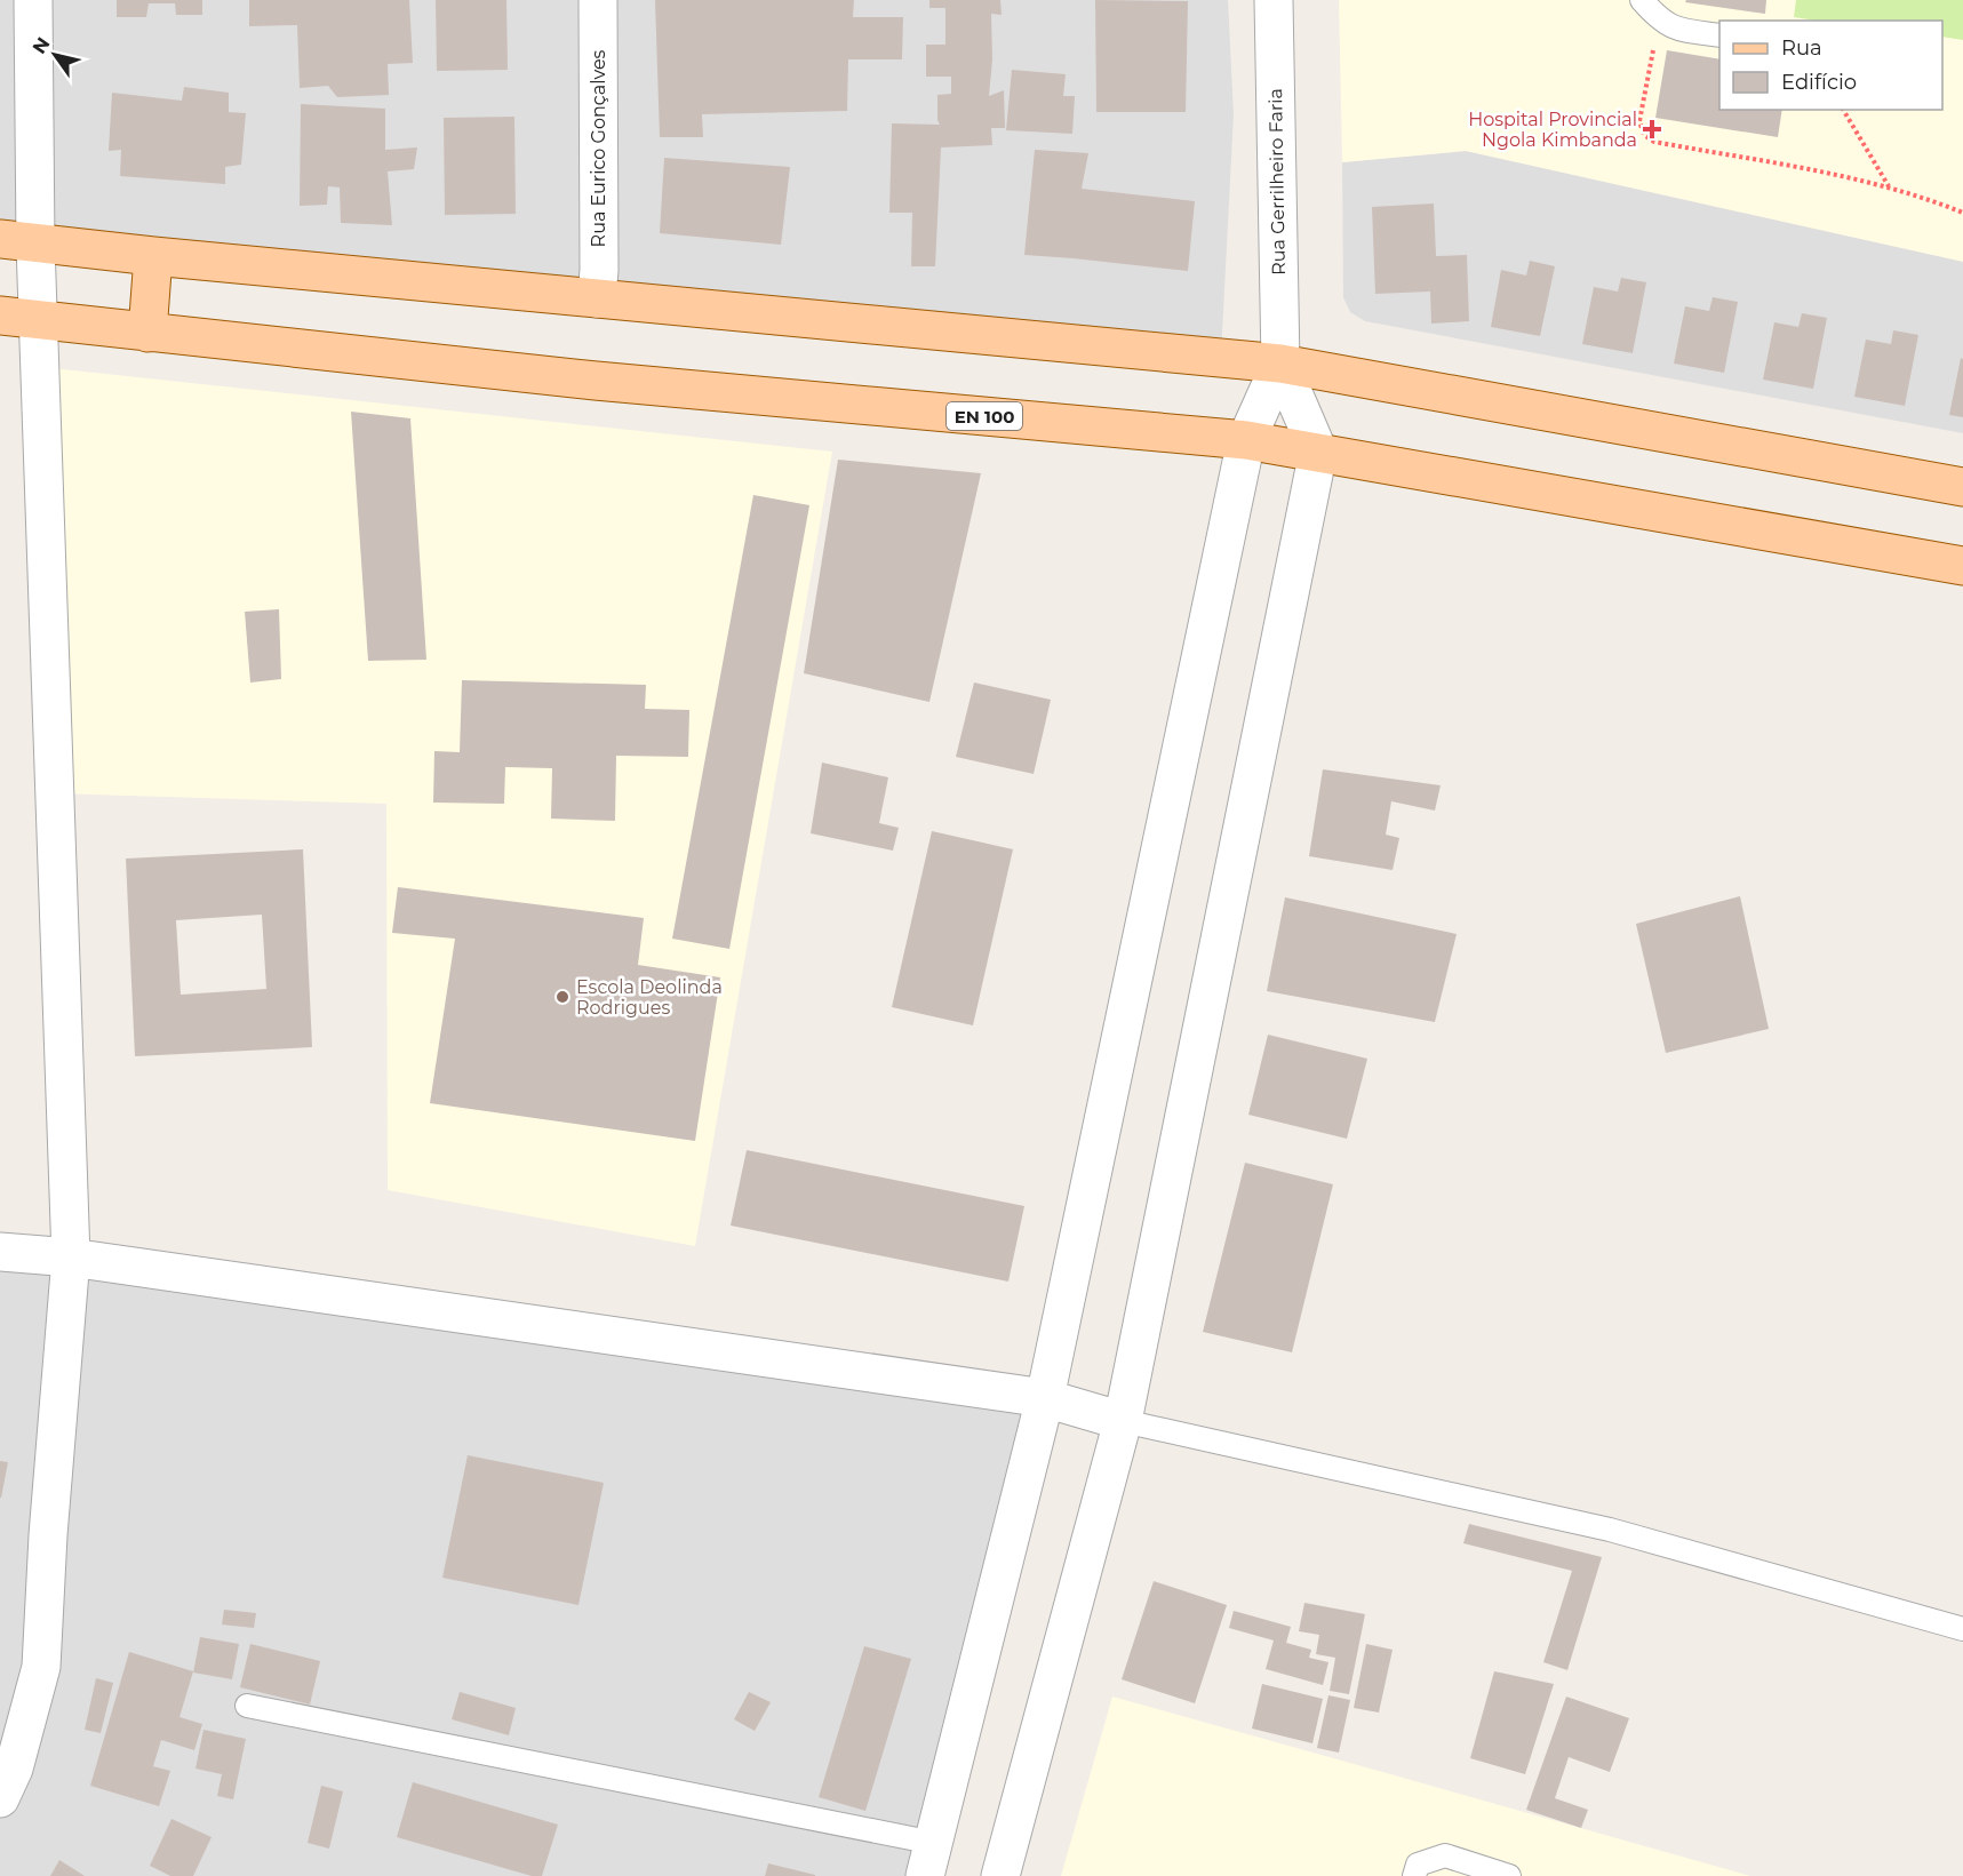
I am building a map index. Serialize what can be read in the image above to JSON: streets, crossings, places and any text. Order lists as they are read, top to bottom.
{
  "streets": {
    "main road": ["EN 100"],
    "street": ["Rua Eurico Gonçalves", "Rua Gerrilheiro Faria"]
  },
  "places": {
    "health": ["Hospital Provincial Ngola Kimbanda"],
    "other": ["Escola Deolinda Rodrigues"]
  },
  "legend": ["Rua", "Edifício"],
  "north": "top left"
}
